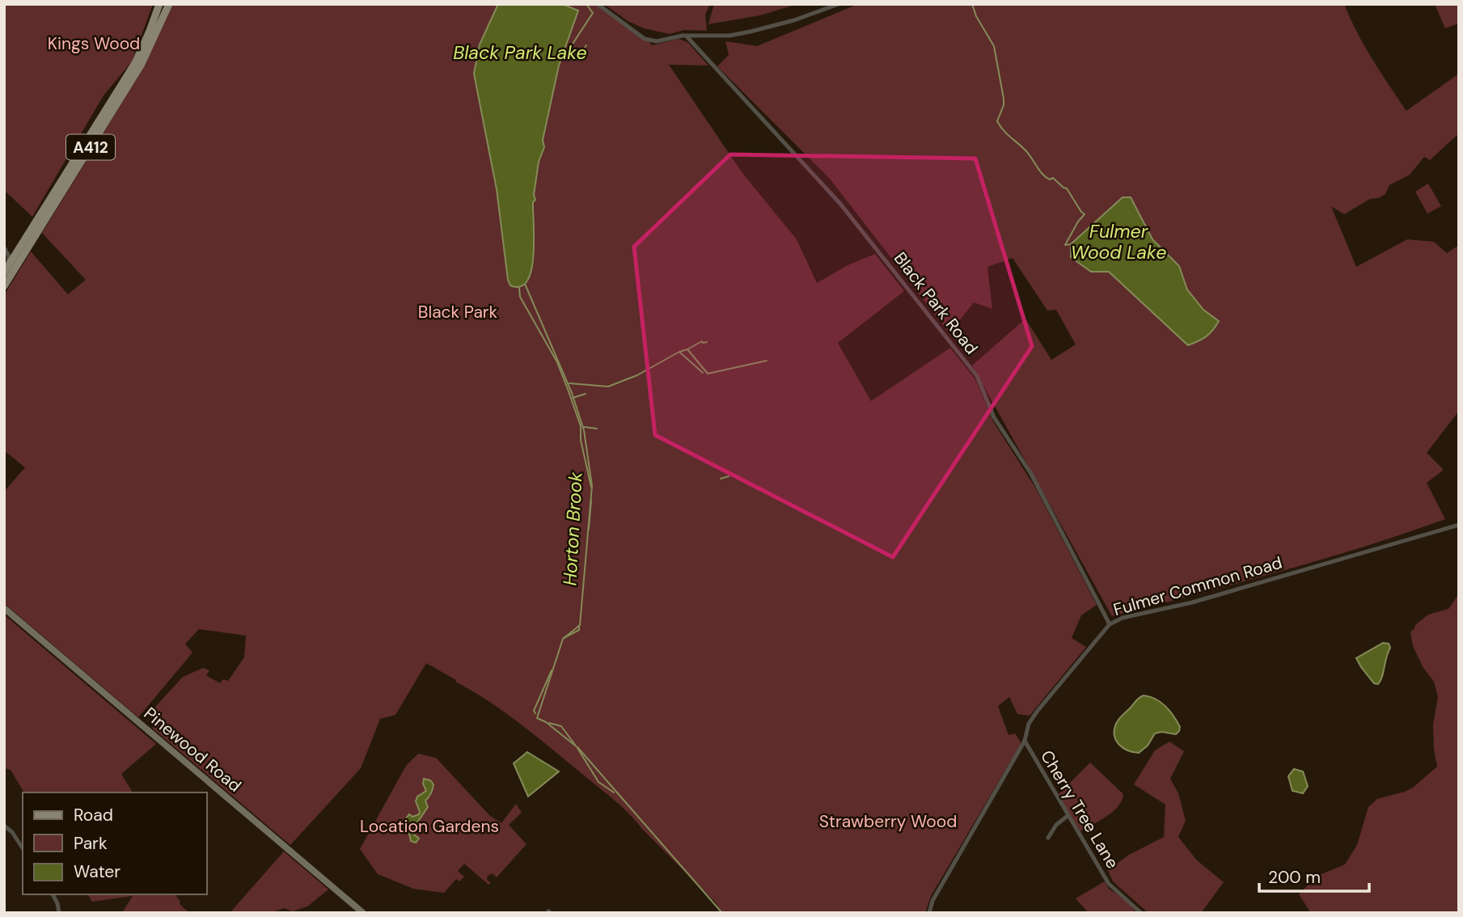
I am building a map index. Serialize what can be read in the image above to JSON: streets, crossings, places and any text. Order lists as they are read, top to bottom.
{
  "streets": {
    "main road": ["A412"],
    "street": [
      "Black Park Road",
      "Fulmer Common Road",
      "Pinewood Road",
      "Cherry Tree Lane"
    ]
  },
  "crossings": [
    ["Black Park Road", "Fulmer Common Road"],
    ["Fulmer Common Road", "Cherry Tree Lane"]
  ],
  "water": ["Black Park Lake", "Fulmer Wood Lake", "Horton Brook"],
  "parks": [
    "Kings Wood",
    "Black Park",
    "Strawberry Wood",
    "Location Gardens"
  ],
  "legend": ["Road", "Park", "Water"],
  "scale_bar": "200 m"
}
